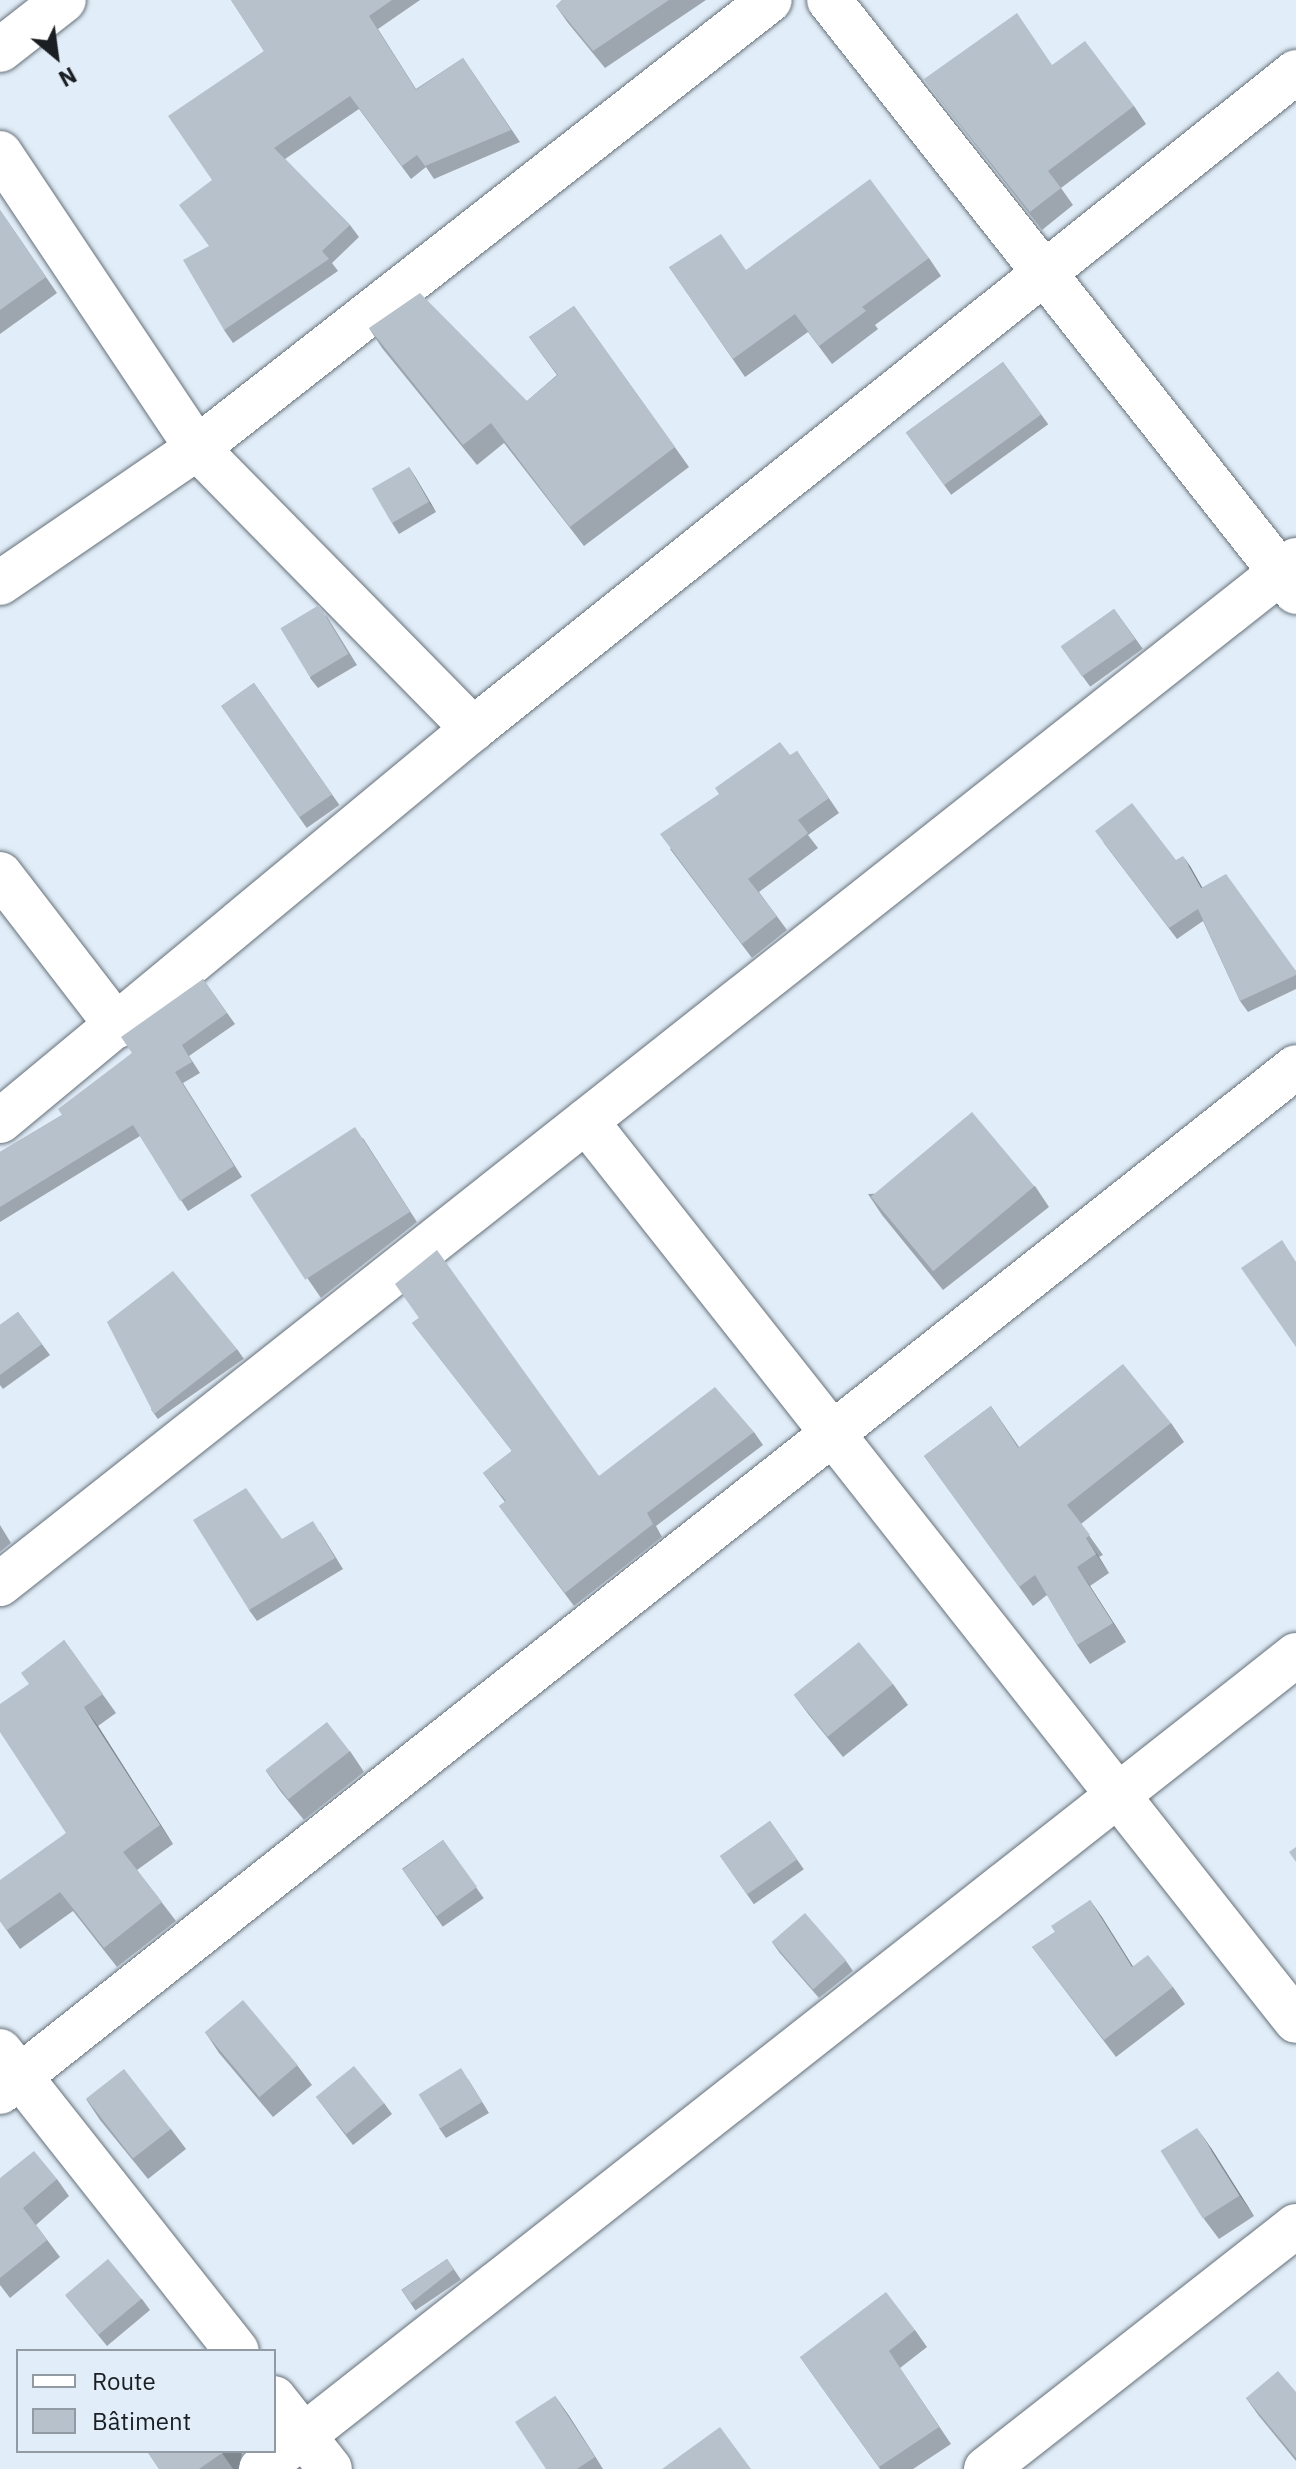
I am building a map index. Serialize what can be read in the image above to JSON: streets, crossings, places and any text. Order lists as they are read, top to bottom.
{
  "legend": ["Route", "Bâtiment"],
  "north": "bottom right"
}
